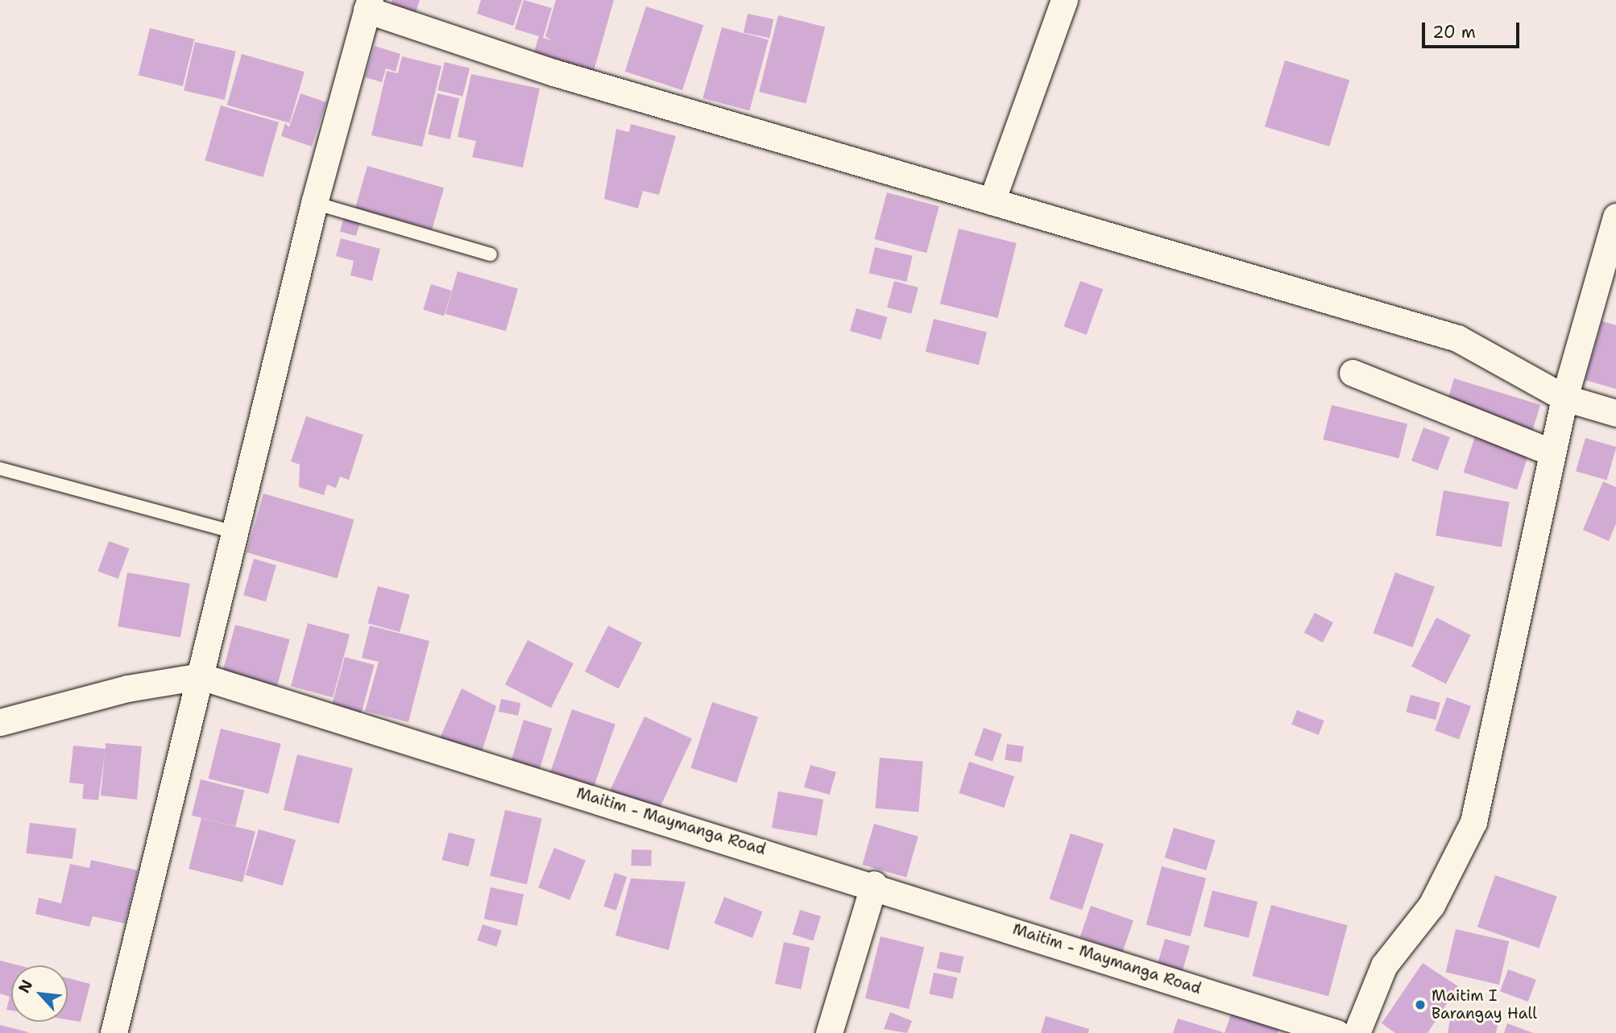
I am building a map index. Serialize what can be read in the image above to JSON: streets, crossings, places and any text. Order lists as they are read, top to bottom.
{
  "streets": {
    "street": ["Maitim - Maymanga Road"]
  },
  "places": ["Maitim I Barangay Hall"],
  "scale_bar": "20 m",
  "north": "top left"
}
